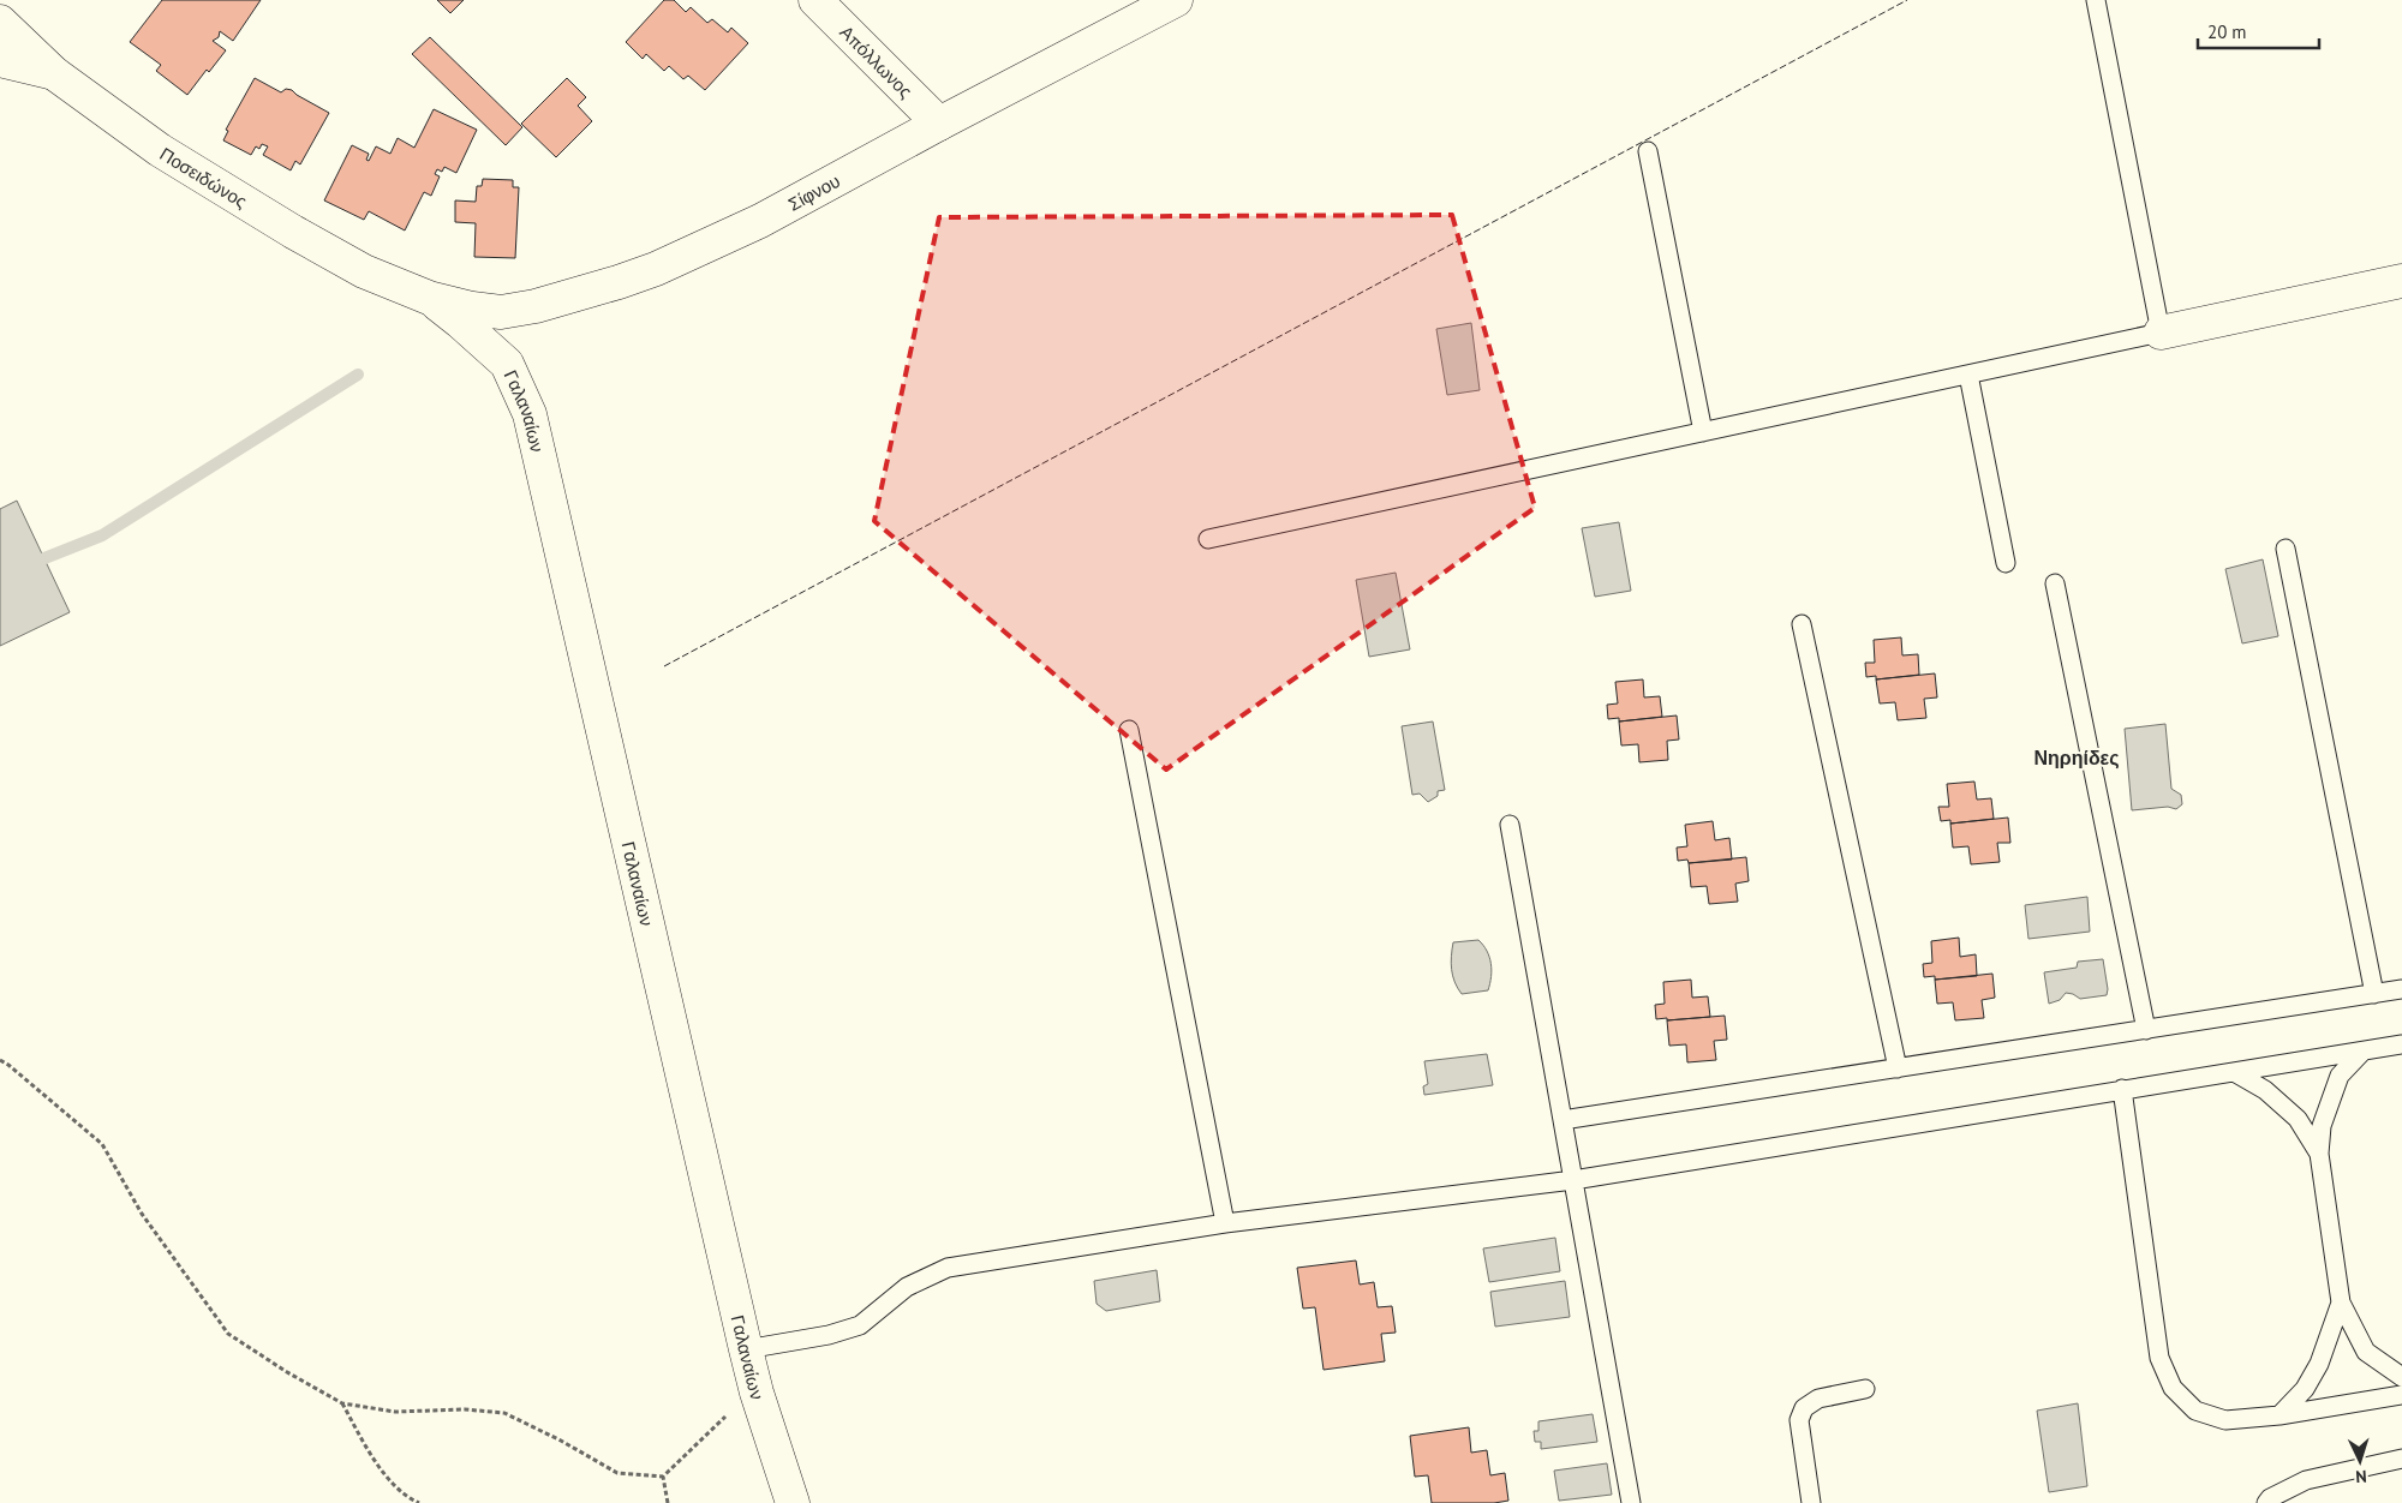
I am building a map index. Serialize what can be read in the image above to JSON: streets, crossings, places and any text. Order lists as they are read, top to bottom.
{
  "streets": {
    "street": [
      "Απόλλωνος",
      "Ποσειδώνος",
      "Σίφνου",
      "Γαλαναίων"
    ]
  },
  "crossings": [
    ["Απόλλωνος", "Σίφνου"],
    ["Ποσειδώνος", "Σίφνου"],
    ["Ποσειδώνος", "Γαλαναίων"],
    ["Σίφνου", "Γαλαναίων"]
  ],
  "districts": ["Νηρηίδες"],
  "scale_bar": "20 m",
  "north": "bottom"
}
